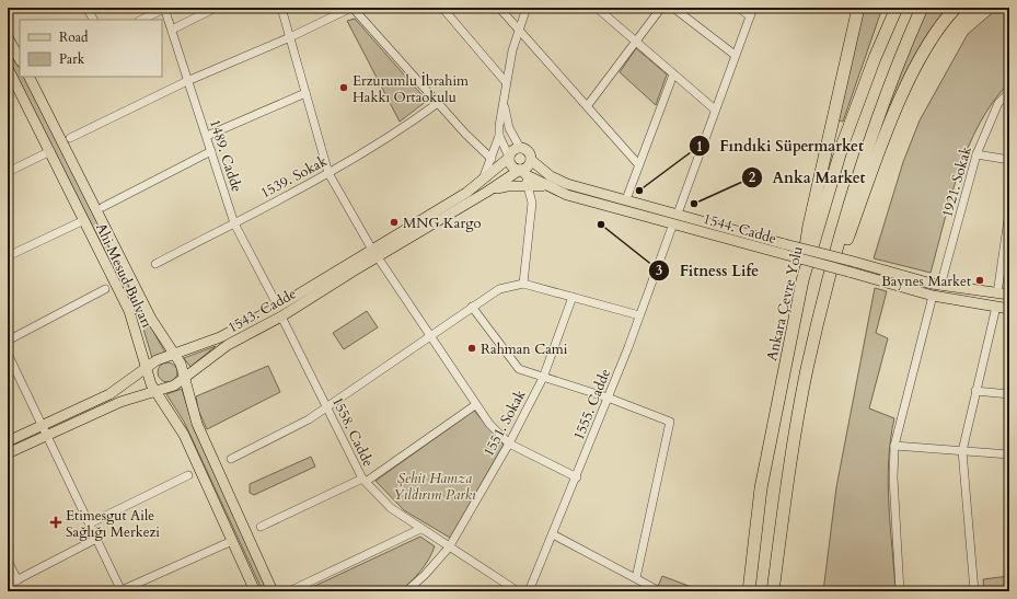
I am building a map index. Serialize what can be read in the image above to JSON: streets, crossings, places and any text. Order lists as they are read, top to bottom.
{
  "streets": {
    "highway": ["Ankara Çevre Yolu"],
    "main road": ["1544. Cadde", "Ahi Mesud Bulvarı", "1543. Cadde"],
    "street": [
      "1489. Cadde",
      "1539. Sokak",
      "1921. Sokak",
      "1555. Cadde",
      "1551. Sokak",
      "1558. Cadde"
    ]
  },
  "crossings": [
    ["1489. Cadde", "1539. Sokak"],
    ["1489. Cadde", "1543. Cadde"],
    ["1921. Sokak", "1544. Cadde"],
    ["1544. Cadde", "1543. Cadde"],
    ["1544. Cadde", "1555. Cadde"],
    ["Ahi Mesud Bulvarı", "1543. Cadde"],
    ["1543. Cadde", "1558. Cadde"],
    ["1551. Sokak", "1558. Cadde"]
  ],
  "parks": ["Şehit Hamza Yıldırım Parkı"],
  "places": {
    "other": [
      "Erzurumlu İbrahim Hakkı Ortaokulu",
      "Fındıki Süpermarket",
      "Anka Market",
      "MNG Kargo",
      "Fitness Life",
      "Baynes Market",
      "Rahman Cami"
    ],
    "health": ["Etimesgut Aile Sağlığı Merkezi"]
  },
  "legend": ["Road", "Park"]
}
